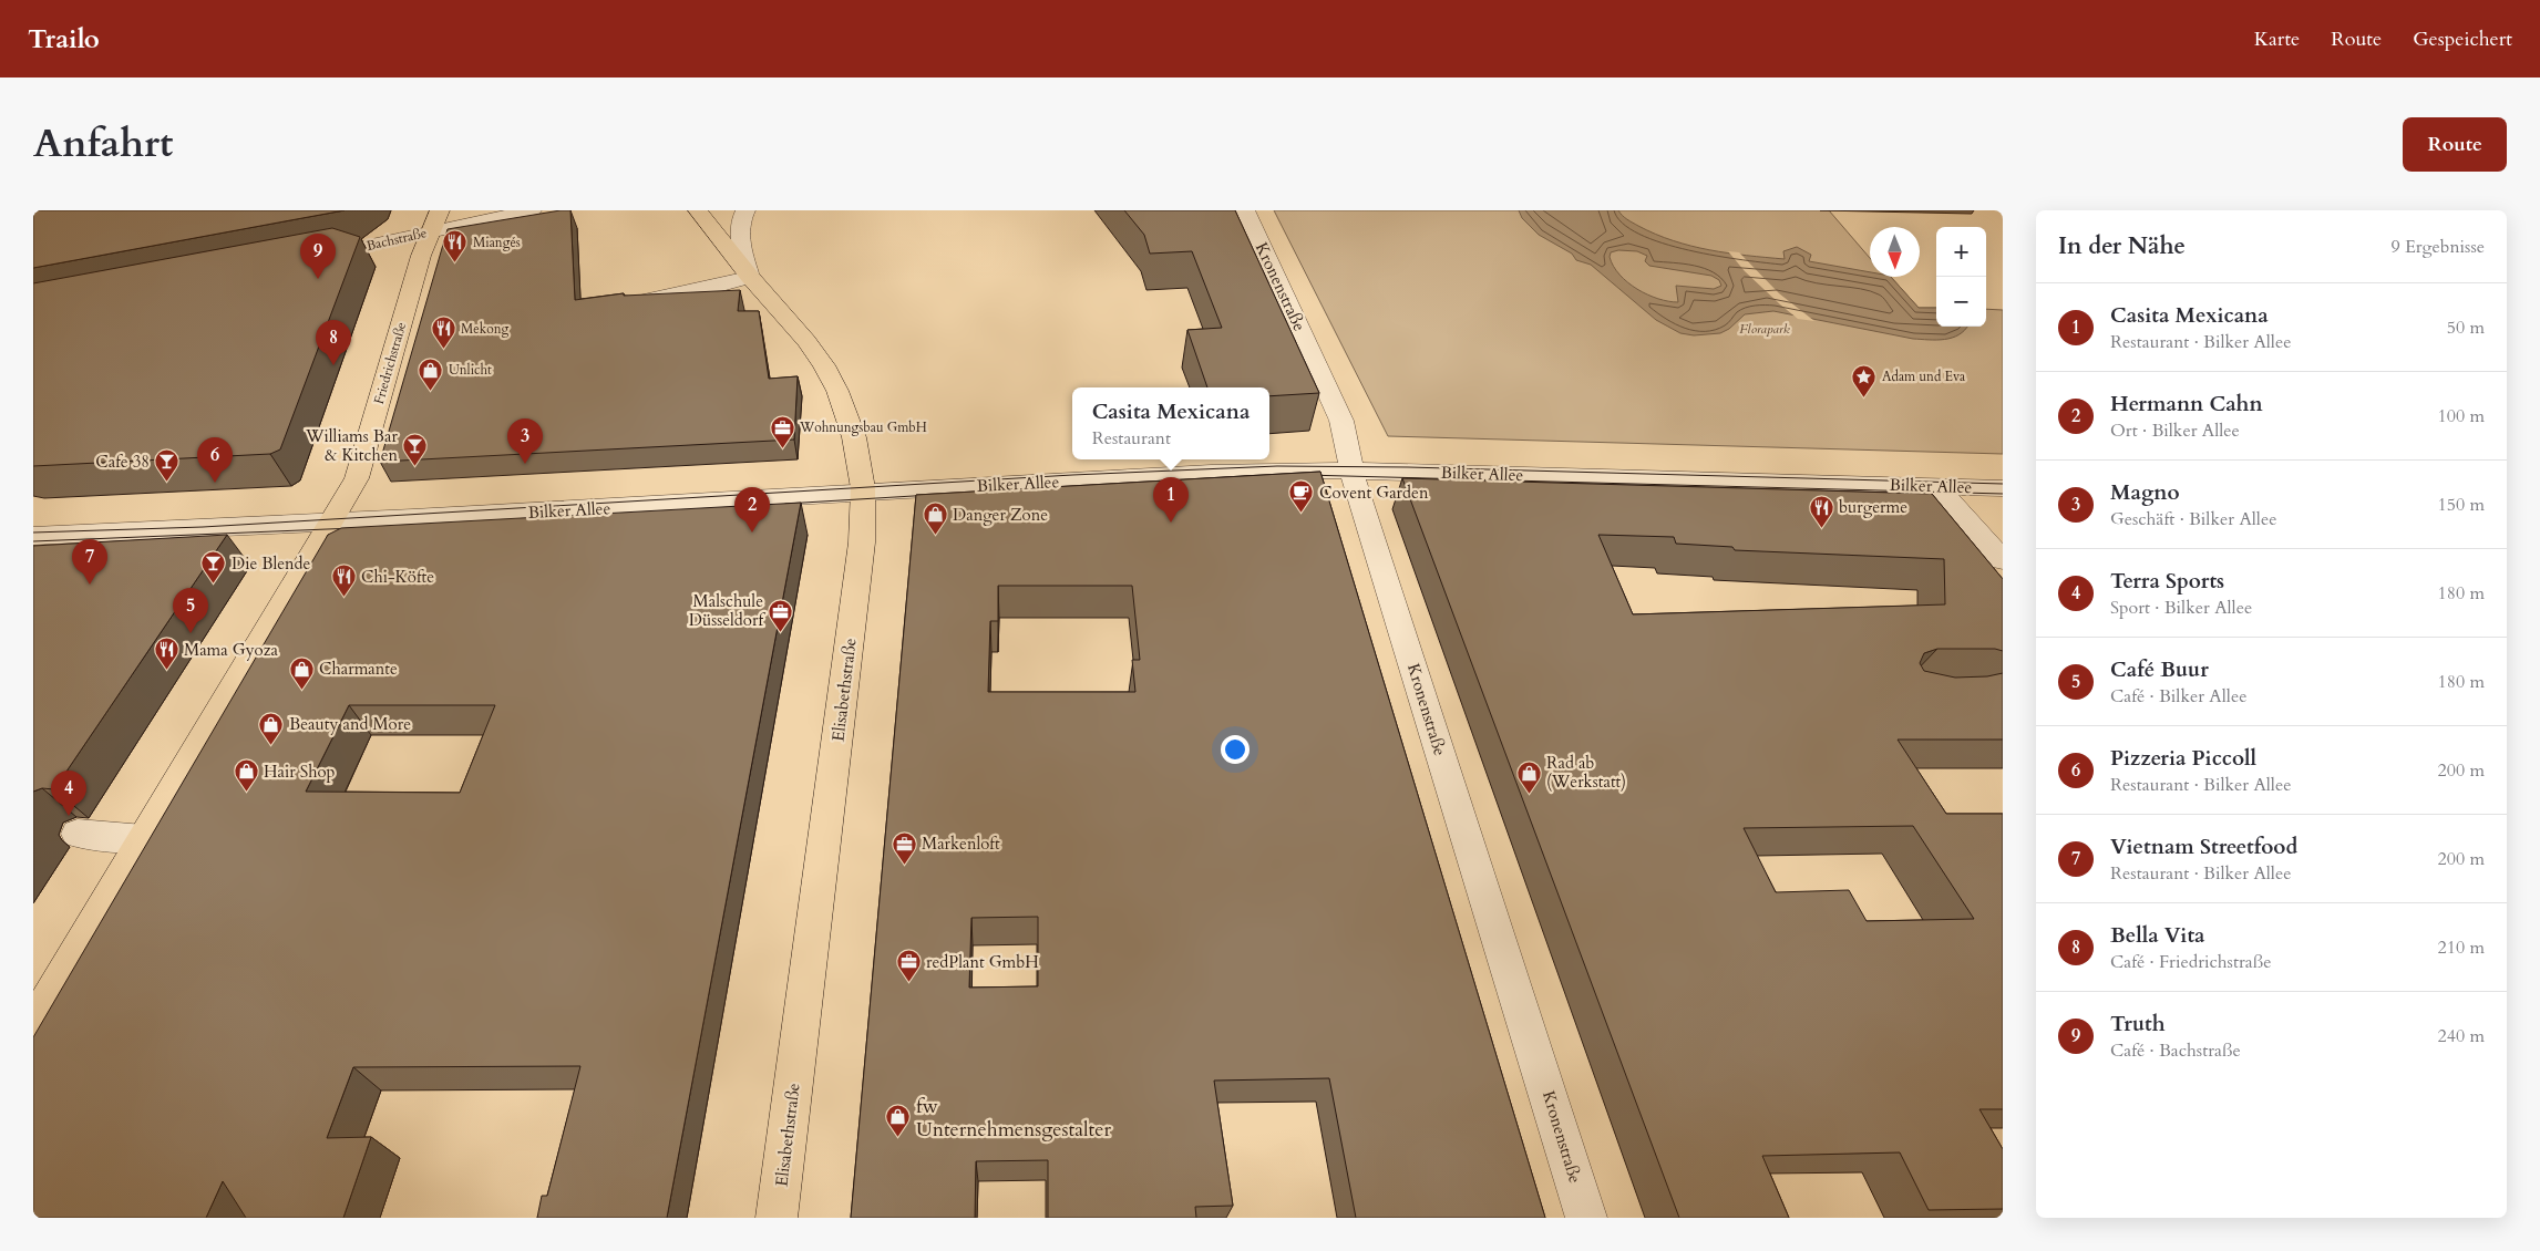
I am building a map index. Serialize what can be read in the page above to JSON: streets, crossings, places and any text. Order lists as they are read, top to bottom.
{
  "streets": {
    "main road": ["Friedrichstraße", "Elisabethstraße"],
    "street": ["Bachstraße", "Kronenstraße", "Bilker Allee"]
  },
  "crossings": [
    ["Bachstraße", "Friedrichstraße"],
    ["Kronenstraße", "Bilker Allee"],
    ["Friedrichstraße", "Bilker Allee"],
    ["Bilker Allee", "Elisabethstraße"]
  ],
  "parks": ["Florapark"],
  "places": {
    "restaurant": [
      "Miangés",
      "Mekong",
      "burgerme",
      "Chi-Köfte",
      "Mama Gyoza"
    ],
    "shop": [
      "Unlicht",
      "Danger Zone",
      "Charmante",
      "Beauty and More",
      "Hair Shop",
      "Rad ab (Werkstatt)",
      "fw Unternehmensgestalter"
    ],
    "place": ["Adam und Eva"],
    "office": [
      "Wohnungsbau GmbH",
      "Malschule Düsseldorf",
      "Markenloft",
      "redPlant GmbH"
    ],
    "bar": ["Williams Bar & Kitchen", "Cafe 38", "Die Blende"],
    "cafe": ["Covent Garden"]
  },
  "north": "bottom",
  "page": {
    "header": "Trailo",
    "nav": ["Karte", "Route", "Gespeichert"],
    "title": "Anfahrt",
    "buttons": "Route",
    "heading": ["In der Nähe", "9 Ergebnisse"],
    "map_buttons": ["+", "−"],
    "pins": [
      "9",
      "8",
      "3",
      "6",
      "1",
      "2",
      "7",
      "5",
      "4"
    ],
    "list": [
      {
        "mark": "1",
        "name": "Casita Mexicana",
        "note": "Restaurant · Bilker Allee",
        "value": "50 m"
      },
      {
        "mark": "2",
        "name": "Hermann Cahn",
        "note": "Ort · Bilker Allee",
        "value": "100 m"
      },
      {
        "mark": "3",
        "name": "Magno",
        "note": "Geschäft · Bilker Allee",
        "value": "150 m"
      },
      {
        "mark": "4",
        "name": "Terra Sports",
        "note": "Sport · Bilker Allee",
        "value": "180 m"
      },
      {
        "mark": "5",
        "name": "Café Buur",
        "note": "Café · Bilker Allee",
        "value": "180 m"
      },
      {
        "mark": "6",
        "name": "Pizzeria Piccoll",
        "note": "Restaurant · Bilker Allee",
        "value": "200 m"
      },
      {
        "mark": "7",
        "name": "Vietnam Streetfood",
        "note": "Restaurant · Bilker Allee",
        "value": "200 m"
      },
      {
        "mark": "8",
        "name": "Bella Vita",
        "note": "Café · Friedrichstraße",
        "value": "210 m"
      },
      {
        "mark": "9",
        "name": "Truth",
        "note": "Café · Bachstraße",
        "value": "240 m"
      }
    ],
    "popup": ["Casita Mexicana", "Restaurant"]
  }
}
